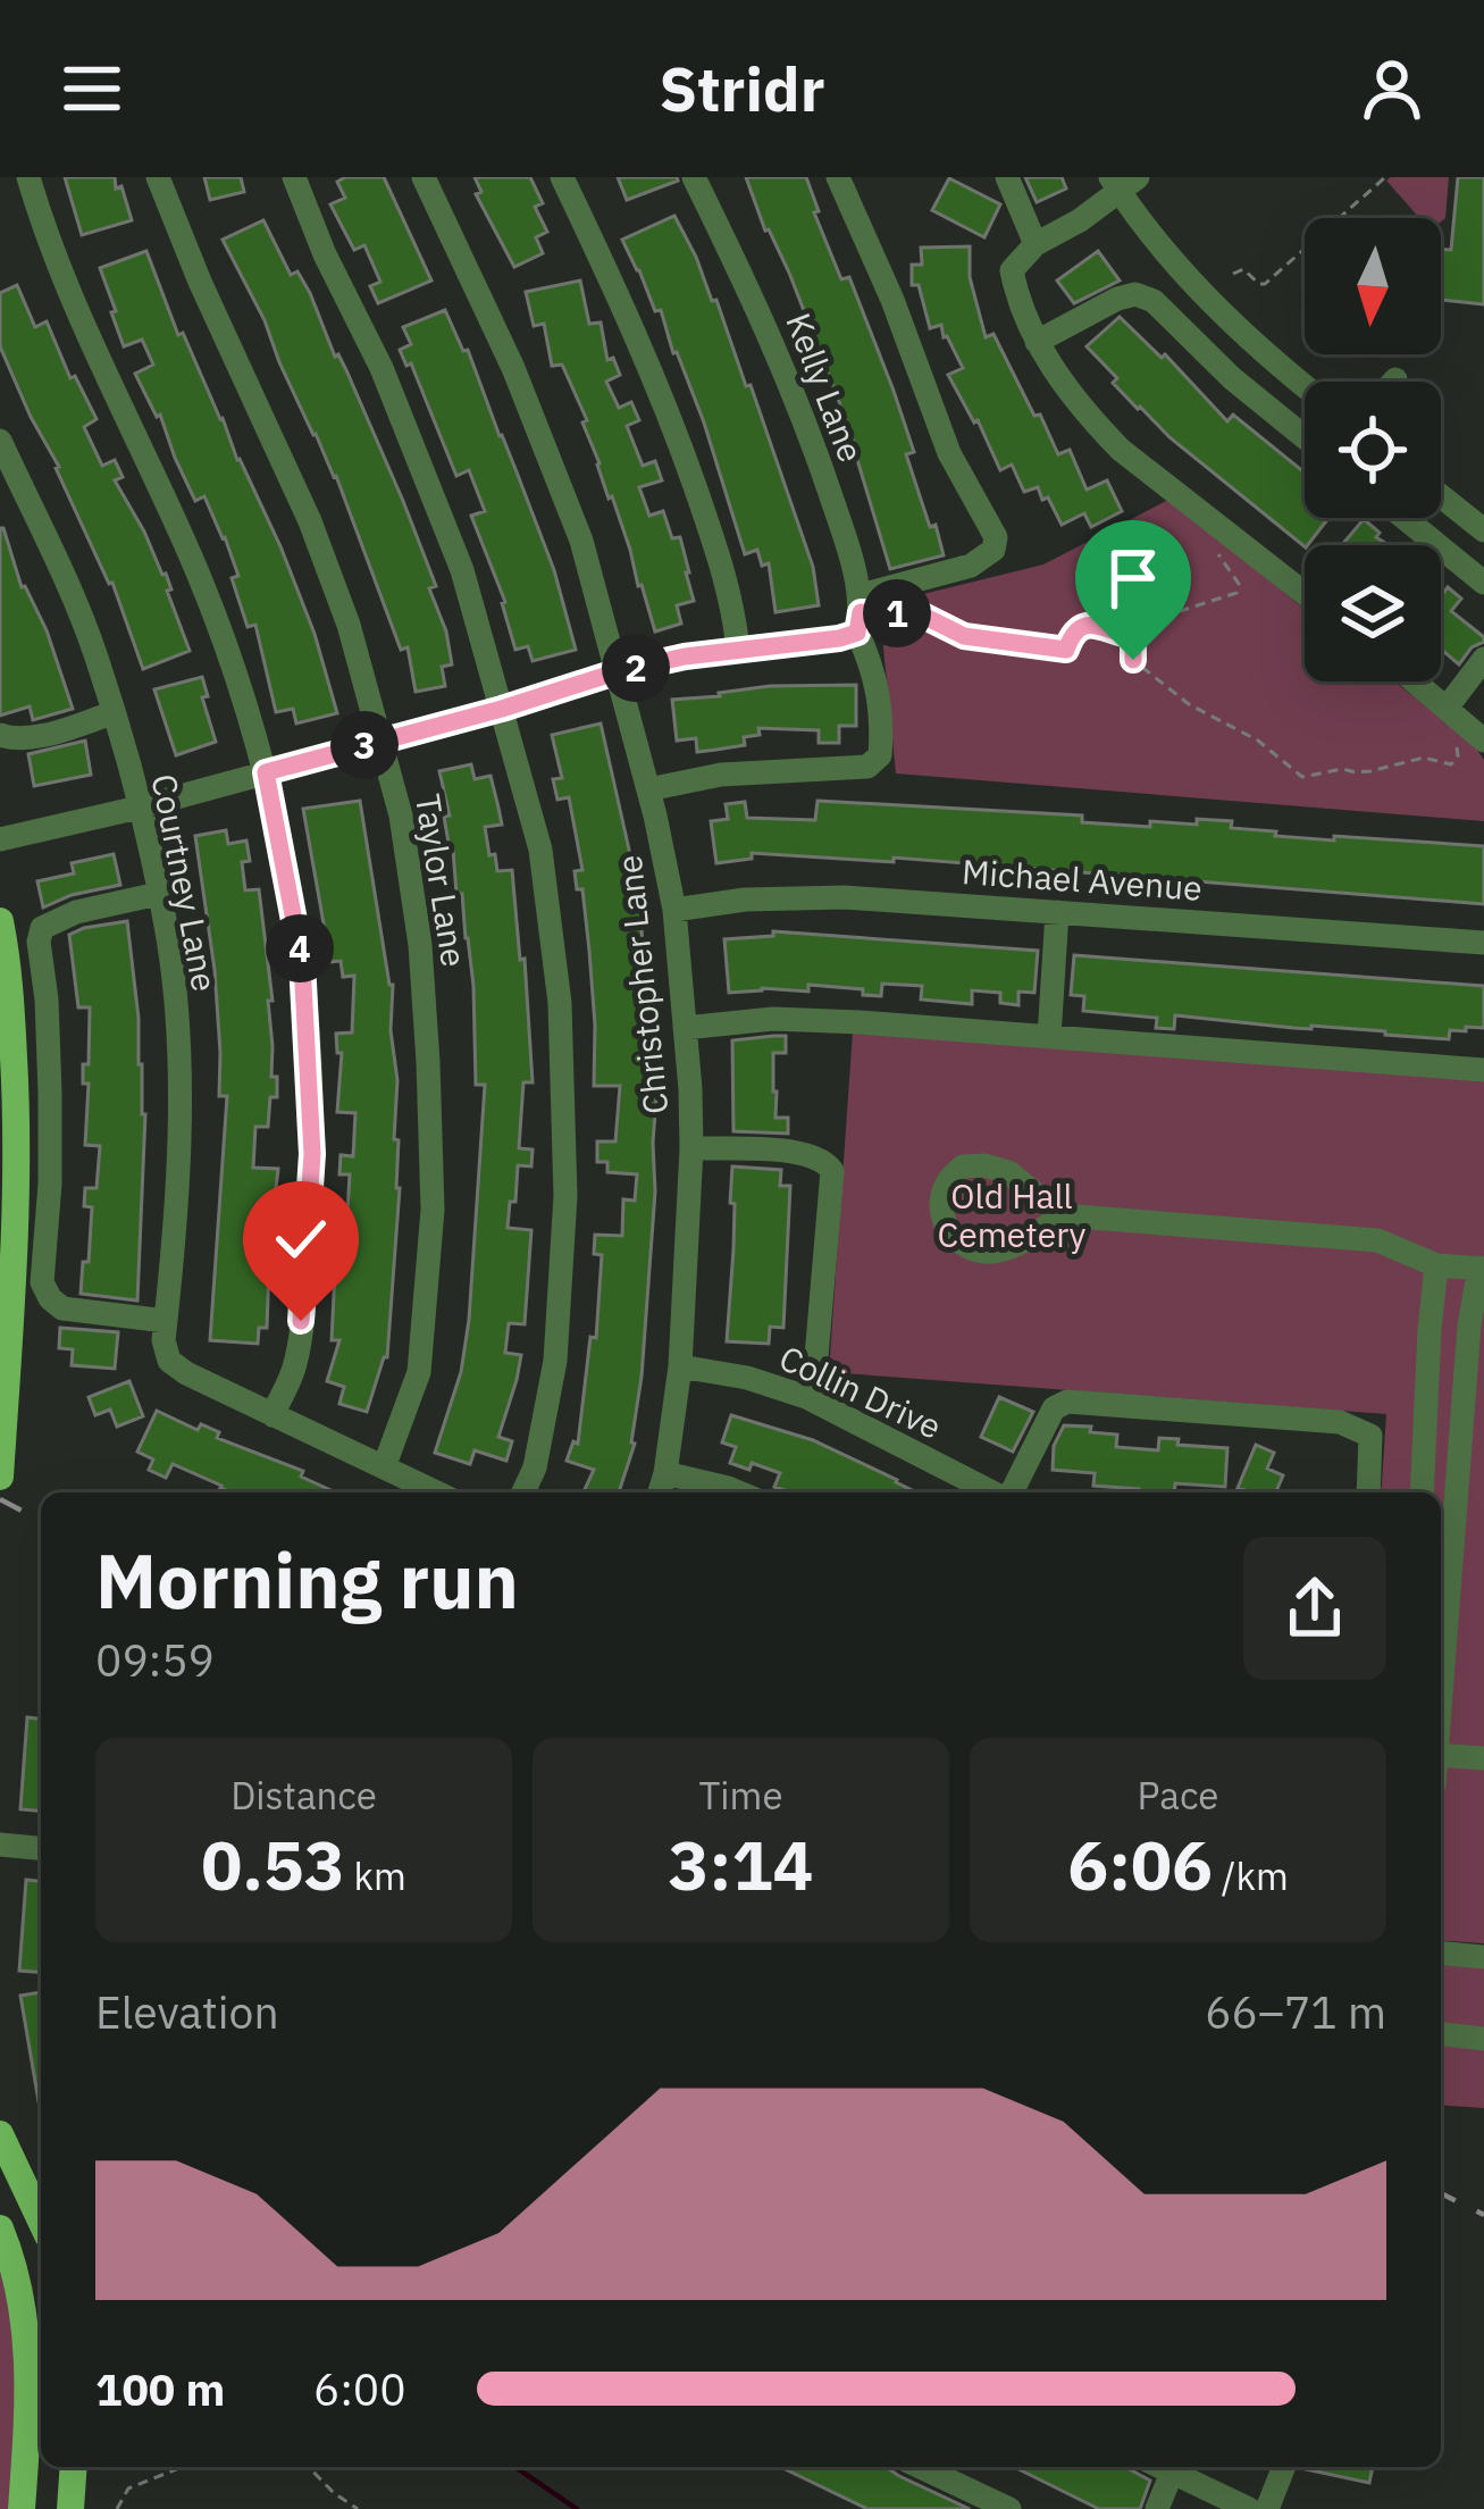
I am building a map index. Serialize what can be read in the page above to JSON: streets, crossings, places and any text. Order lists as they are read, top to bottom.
{
  "streets": {
    "street": [
      "Kelly Lane",
      "Michael Avenue",
      "Taylor Lane",
      "Courtney Lane",
      "Christopher Lane",
      "Collin Drive"
    ]
  },
  "crossings": [
    ["Kelly Lane", "Christopher Lane"],
    ["Michael Avenue", "Christopher Lane"],
    ["Christopher Lane", "Collin Drive"]
  ],
  "parks": ["Old Hall Cemetery"],
  "north": "bottom",
  "page": {
    "header": "Stridr",
    "pins": [
      "1",
      "2",
      "3",
      "4"
    ],
    "heading": ["Morning run", "09:59"],
    "stats": [
      ["Distance", "0.53 km"],
      ["Time", "3:14"],
      ["Pace", "6:06 /km"]
    ],
    "chart": ["Elevation", "66–71 m"],
    "list": [
      {
        "name": "100 m",
        "note": "6:00"
      }
    ]
  }
}
